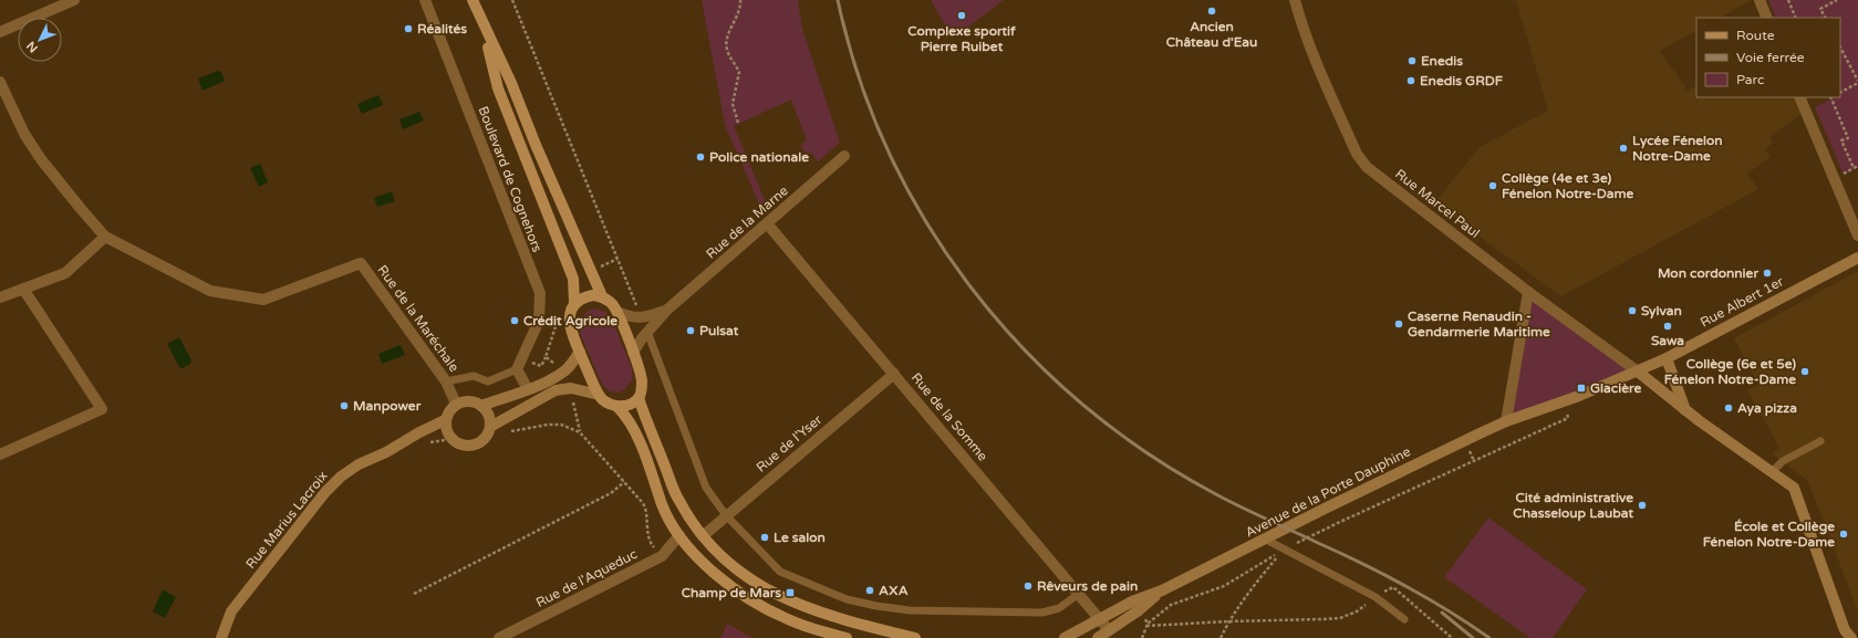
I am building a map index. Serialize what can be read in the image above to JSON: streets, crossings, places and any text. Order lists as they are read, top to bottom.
{
  "streets": {
    "main road": ["Boulevard de Cognehors"],
    "street": [
      "Rue Marcel Paul",
      "Rue de la Marne",
      "Rue Albert 1er",
      "Rue de la Maréchale",
      "Rue de la Somme",
      "Rue de l'Yser",
      "Avenue de la Porte Dauphine",
      "Rue Marius Lacroix",
      "Rue de l'Aqueduc"
    ]
  },
  "crossings": [
    ["Rue Marcel Paul", "Rue Albert 1er"],
    ["Rue Marcel Paul", "Avenue de la Porte Dauphine"],
    ["Rue de la Marne", "Rue de la Somme"],
    ["Rue Albert 1er", "Avenue de la Porte Dauphine"],
    ["Rue de la Maréchale", "Rue Marius Lacroix"],
    ["Rue de la Somme", "Rue de l'Yser"],
    ["Rue de la Somme", "Avenue de la Porte Dauphine"]
  ],
  "places": {
    "other": [
      "Ancien Château d'Eau",
      "Complexe sportif Pierre Ruibet",
      "Réalités",
      "Enedis",
      "Enedis GRDF",
      "Lycée Fénelon Notre-Dame",
      "Police nationale",
      "Collège (4e et 3e) Fénelon Notre-Dame",
      "Mon cordonnier",
      "Sylvan",
      "Crédit Agricole",
      "Caserne Renaudin - Gendarmerie Maritime",
      "Sawa",
      "Pulsat",
      "Collège (6e et 5e) Fénelon Notre-Dame",
      "Manpower",
      "Aya pizza",
      "Cité administrative Chasseloup Laubat",
      "École et Collège Fénelon Notre-Dame",
      "Le salon",
      "Rêveurs de pain",
      "AXA"
    ],
    "transit": ["Glacière", "Champ de Mars"]
  },
  "legend": ["Route", "Voie ferrée", "Parc"],
  "north": "bottom left"
}
